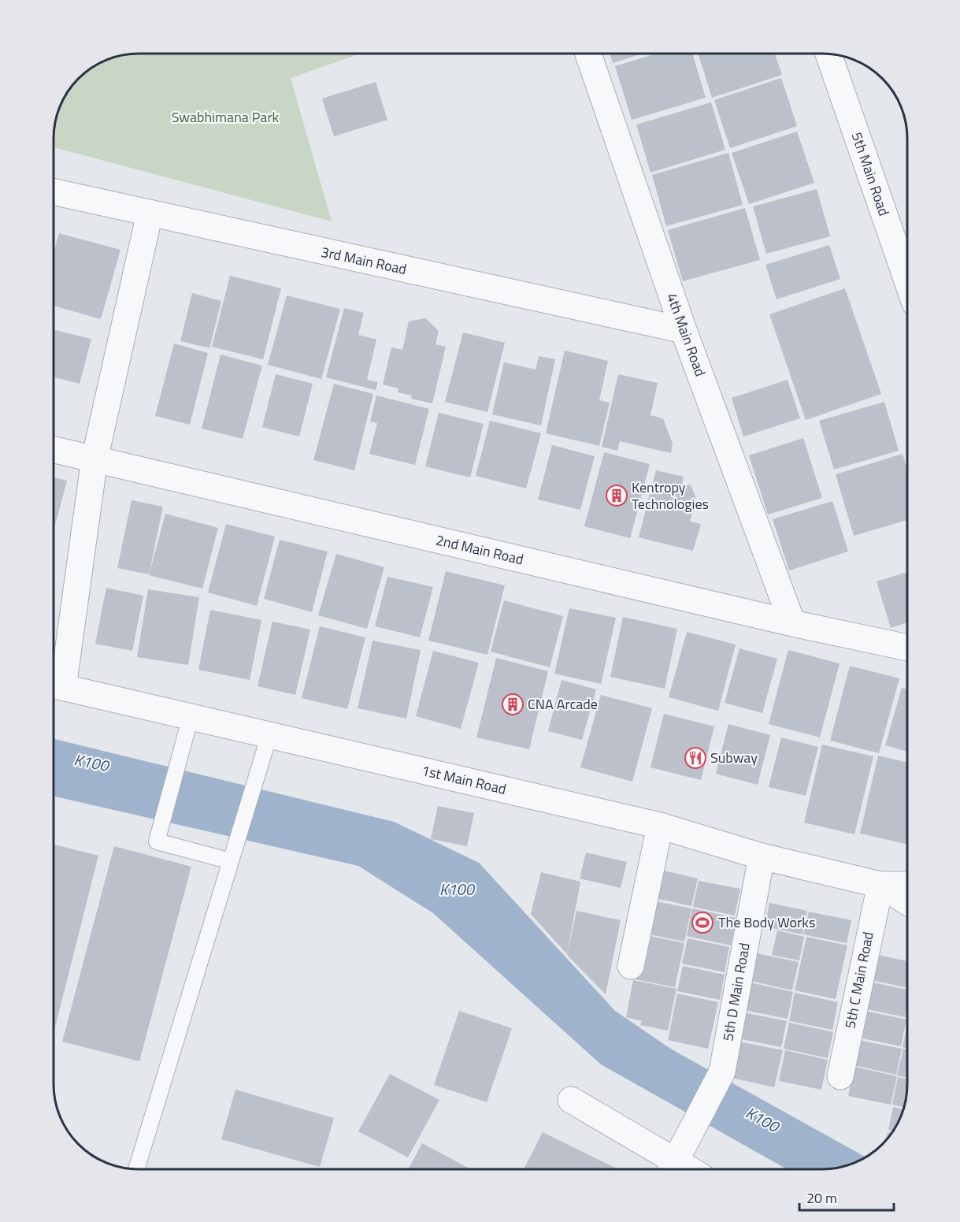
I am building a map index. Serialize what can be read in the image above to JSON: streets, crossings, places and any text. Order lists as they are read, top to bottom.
{
  "streets": {
    "street": [
      "5th Main Road",
      "3rd Main Road",
      "4th Main Road",
      "2nd Main Road",
      "1st Main Road",
      "5th C Main Road",
      "5th D Main Road"
    ]
  },
  "crossings": [
    ["3rd Main Road", "4th Main Road"],
    ["4th Main Road", "2nd Main Road"],
    ["1st Main Road", "5th C Main Road"],
    ["1st Main Road", "5th D Main Road"]
  ],
  "water": ["K100"],
  "parks": ["Swabhimana Park"],
  "places": {
    "building": ["Kentropy Technologies", "CNA Arcade"],
    "restaurant": ["Subway"],
    "sports": ["The Body Works"]
  },
  "scale_bar": "20 m"
}
